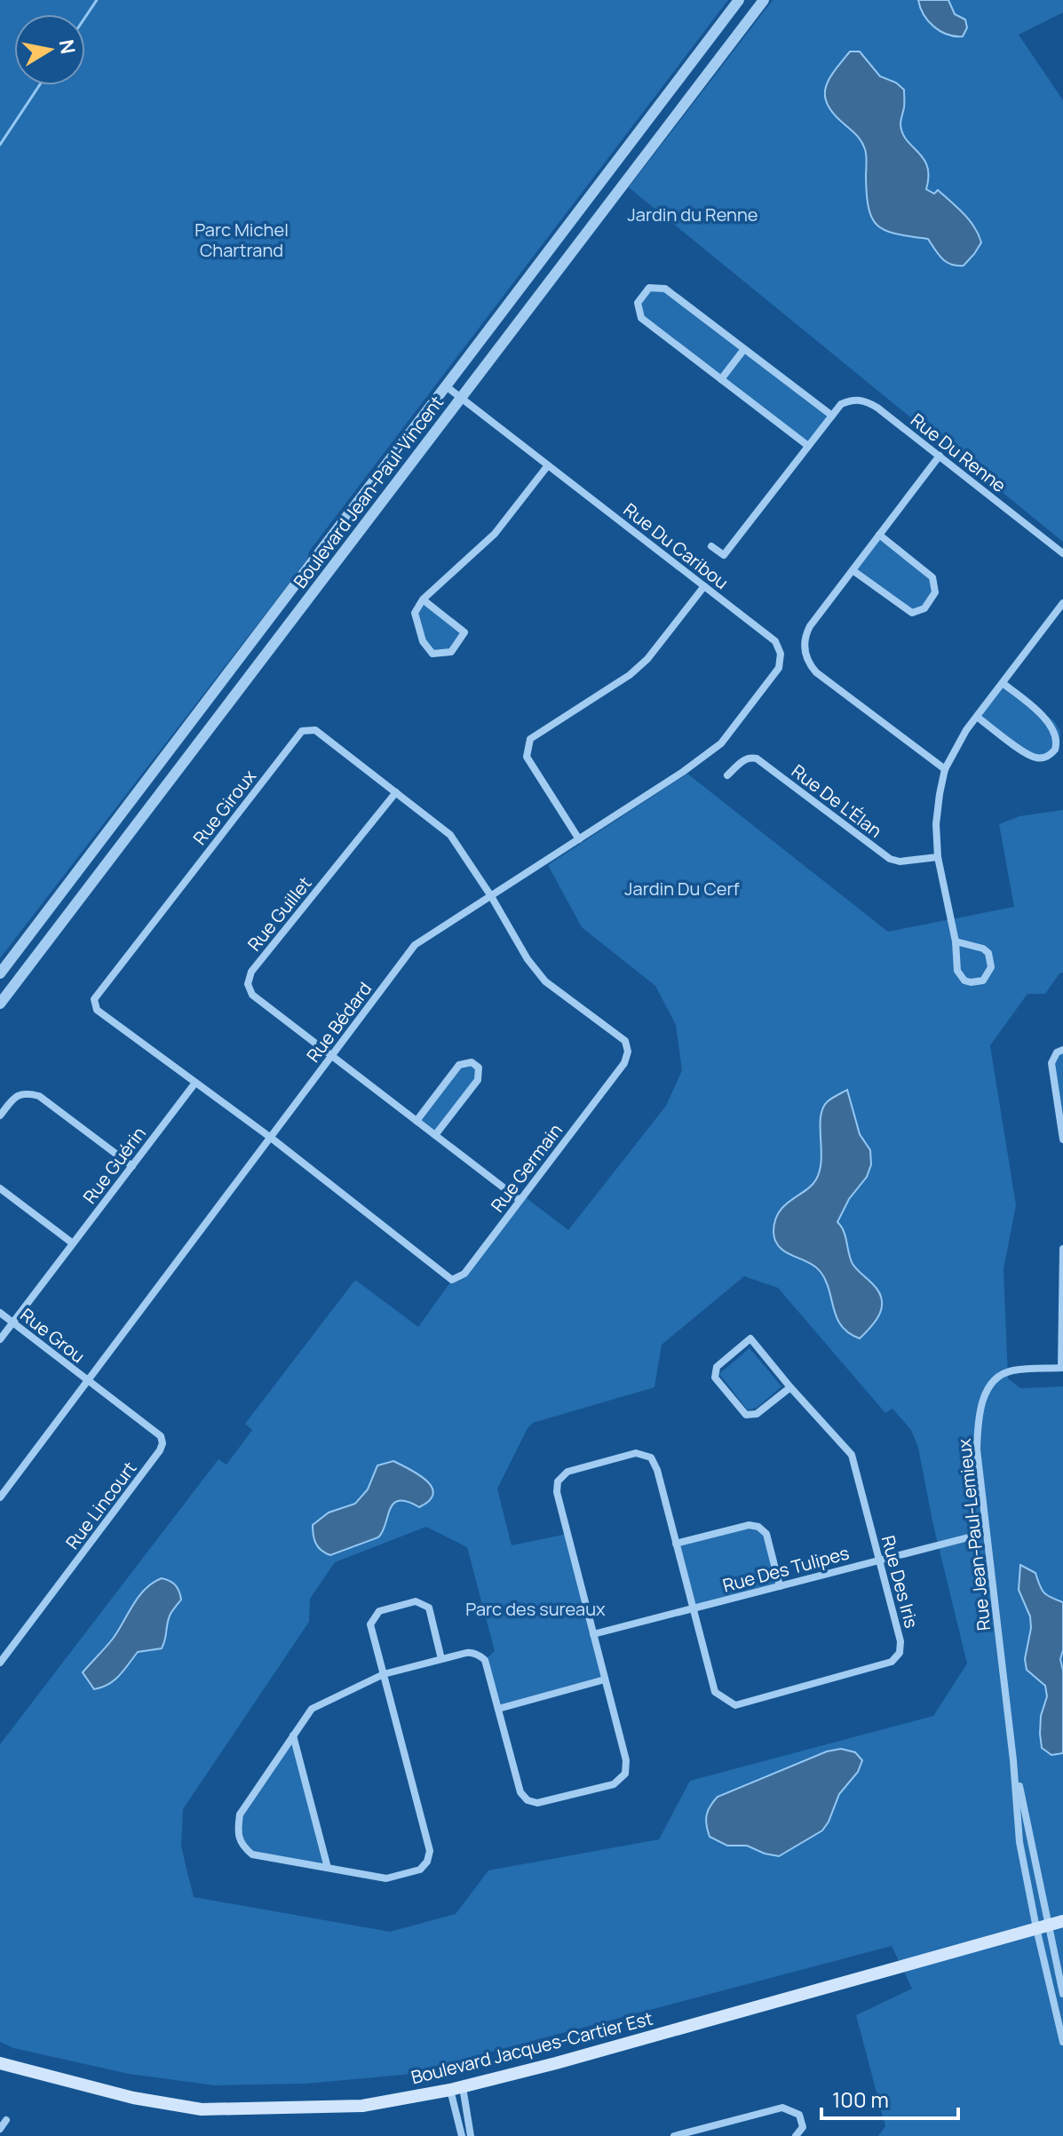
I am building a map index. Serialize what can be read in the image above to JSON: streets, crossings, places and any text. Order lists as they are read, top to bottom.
{
  "streets": {
    "main road": ["Boulevard Jacques-Cartier Est"],
    "street": [
      "Rue Du Renne",
      "Boulevard Jean-Paul-Vincent",
      "Rue Du Caribou",
      "Rue De L'Élan",
      "Rue Giroux",
      "Rue Guillet",
      "Rue Bédard",
      "Rue Guérin",
      "Rue Germain",
      "Rue Grou",
      "Rue Lincourt",
      "Rue Jean-Paul-Lemieux",
      "Rue Des Tulipes",
      "Rue Des Iris"
    ]
  },
  "crossings": [
    ["Boulevard Jean-Paul-Vincent", "Rue Du Caribou"],
    ["Rue Du Caribou", "Rue Bédard"],
    ["Rue Giroux", "Rue Guillet"],
    ["Rue Giroux", "Rue Bédard"],
    ["Rue Giroux", "Rue Guérin"],
    ["Rue Giroux", "Rue Germain"],
    ["Rue Guillet", "Rue Bédard"],
    ["Rue Guillet", "Rue Germain"],
    ["Rue Bédard", "Rue Germain"],
    ["Rue Bédard", "Rue Grou"],
    ["Rue Bédard", "Rue Lincourt"],
    ["Rue Guérin", "Rue Grou"],
    ["Rue Grou", "Rue Lincourt"],
    ["Rue Jean-Paul-Lemieux", "Rue Des Tulipes"],
    ["Rue Jean-Paul-Lemieux", "Boulevard Jacques-Cartier Est"],
    ["Rue Des Tulipes", "Rue Des Iris"]
  ],
  "parks": [
    "Jardin du Renne",
    "Parc Michel Chartrand",
    "Jardin Du Cerf",
    "Parc des sureaux"
  ],
  "scale_bar": "100 m",
  "north": "right"
}
